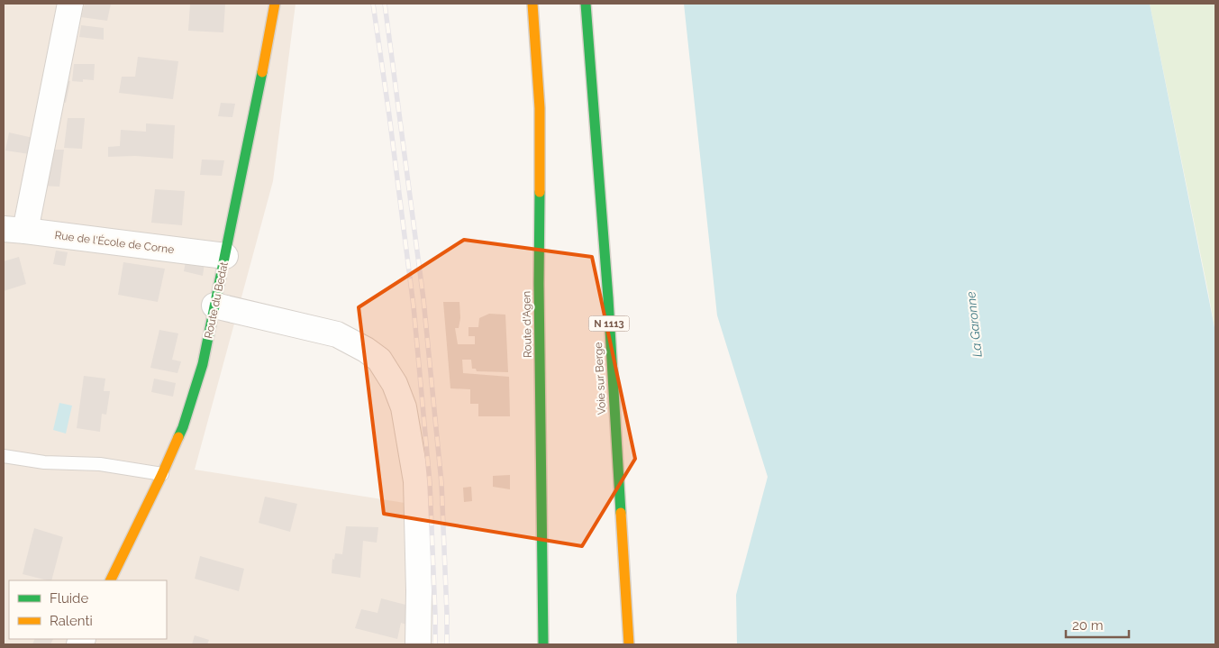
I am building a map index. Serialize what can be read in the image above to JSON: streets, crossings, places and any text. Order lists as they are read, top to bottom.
{
  "streets": {
    "main road": [
      "Route du Bedat",
      "N 1113",
      "Route d'Agen",
      "Voie sur Berge"
    ],
    "street": ["Rue de l'École de Corne"]
  },
  "crossings": [
    ["Rue de l'École de Corne", "Route du Bedat"]
  ],
  "water": ["La Garonne"],
  "legend": ["Fluide", "Ralenti"],
  "scale_bar": "20 m"
}
